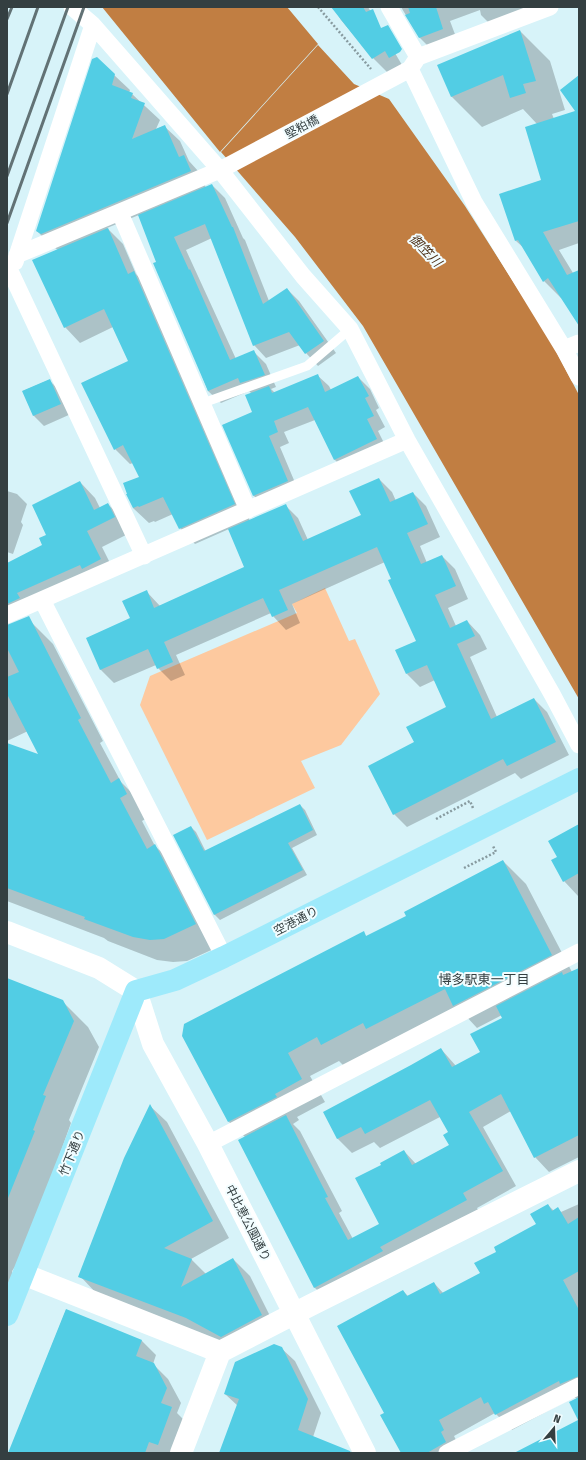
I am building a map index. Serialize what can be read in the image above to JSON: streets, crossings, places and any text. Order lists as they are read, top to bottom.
{
  "streets": {
    "highway": ["空港通り", "竹下通り"],
    "street": ["堅粕橋", "中比恵公園通り"]
  },
  "crossings": [
    ["空港通り", "竹下通り"],
    ["空港通り", "中比恵公園通り"],
    ["竹下通り", "中比恵公園通り"]
  ],
  "districts": ["博多駅東一丁目"],
  "water": ["御笠川"],
  "north": "top"
}
